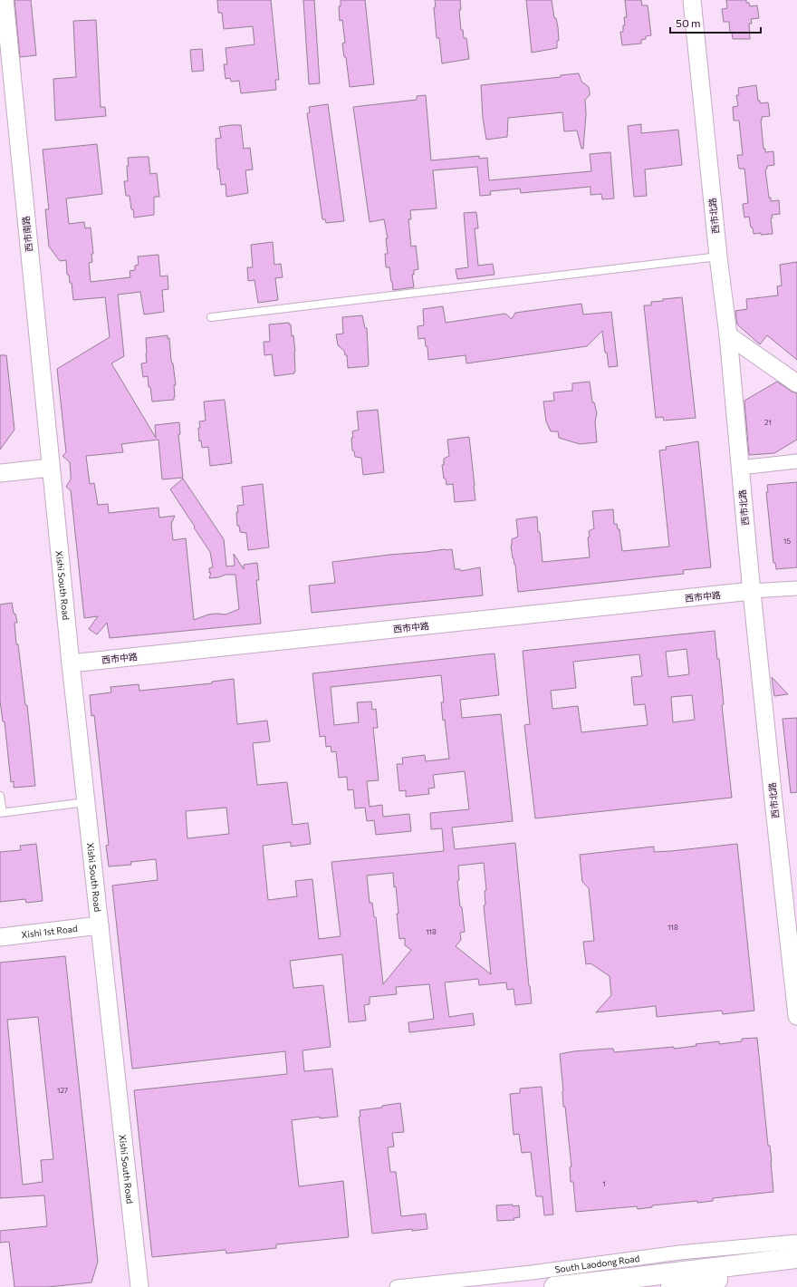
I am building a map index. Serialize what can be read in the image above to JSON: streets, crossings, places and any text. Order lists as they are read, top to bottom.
{
  "streets": {
    "main road": ["South Laodong Road"],
    "street": [
      "西市北路",
      "西市南路",
      "Xishi South Road",
      "西市中路",
      "Xishi 1st Road"
    ]
  },
  "crossings": [
    ["西市北路", "西市中路"],
    ["西市南路", "Xishi South Road"],
    ["Xishi South Road", "西市中路"],
    ["Xishi South Road", "Xishi 1st Road"]
  ],
  "house_numbers": [
    "21",
    "15",
    "118",
    "118",
    "127",
    "1"
  ],
  "scale_bar": "50 m"
}
